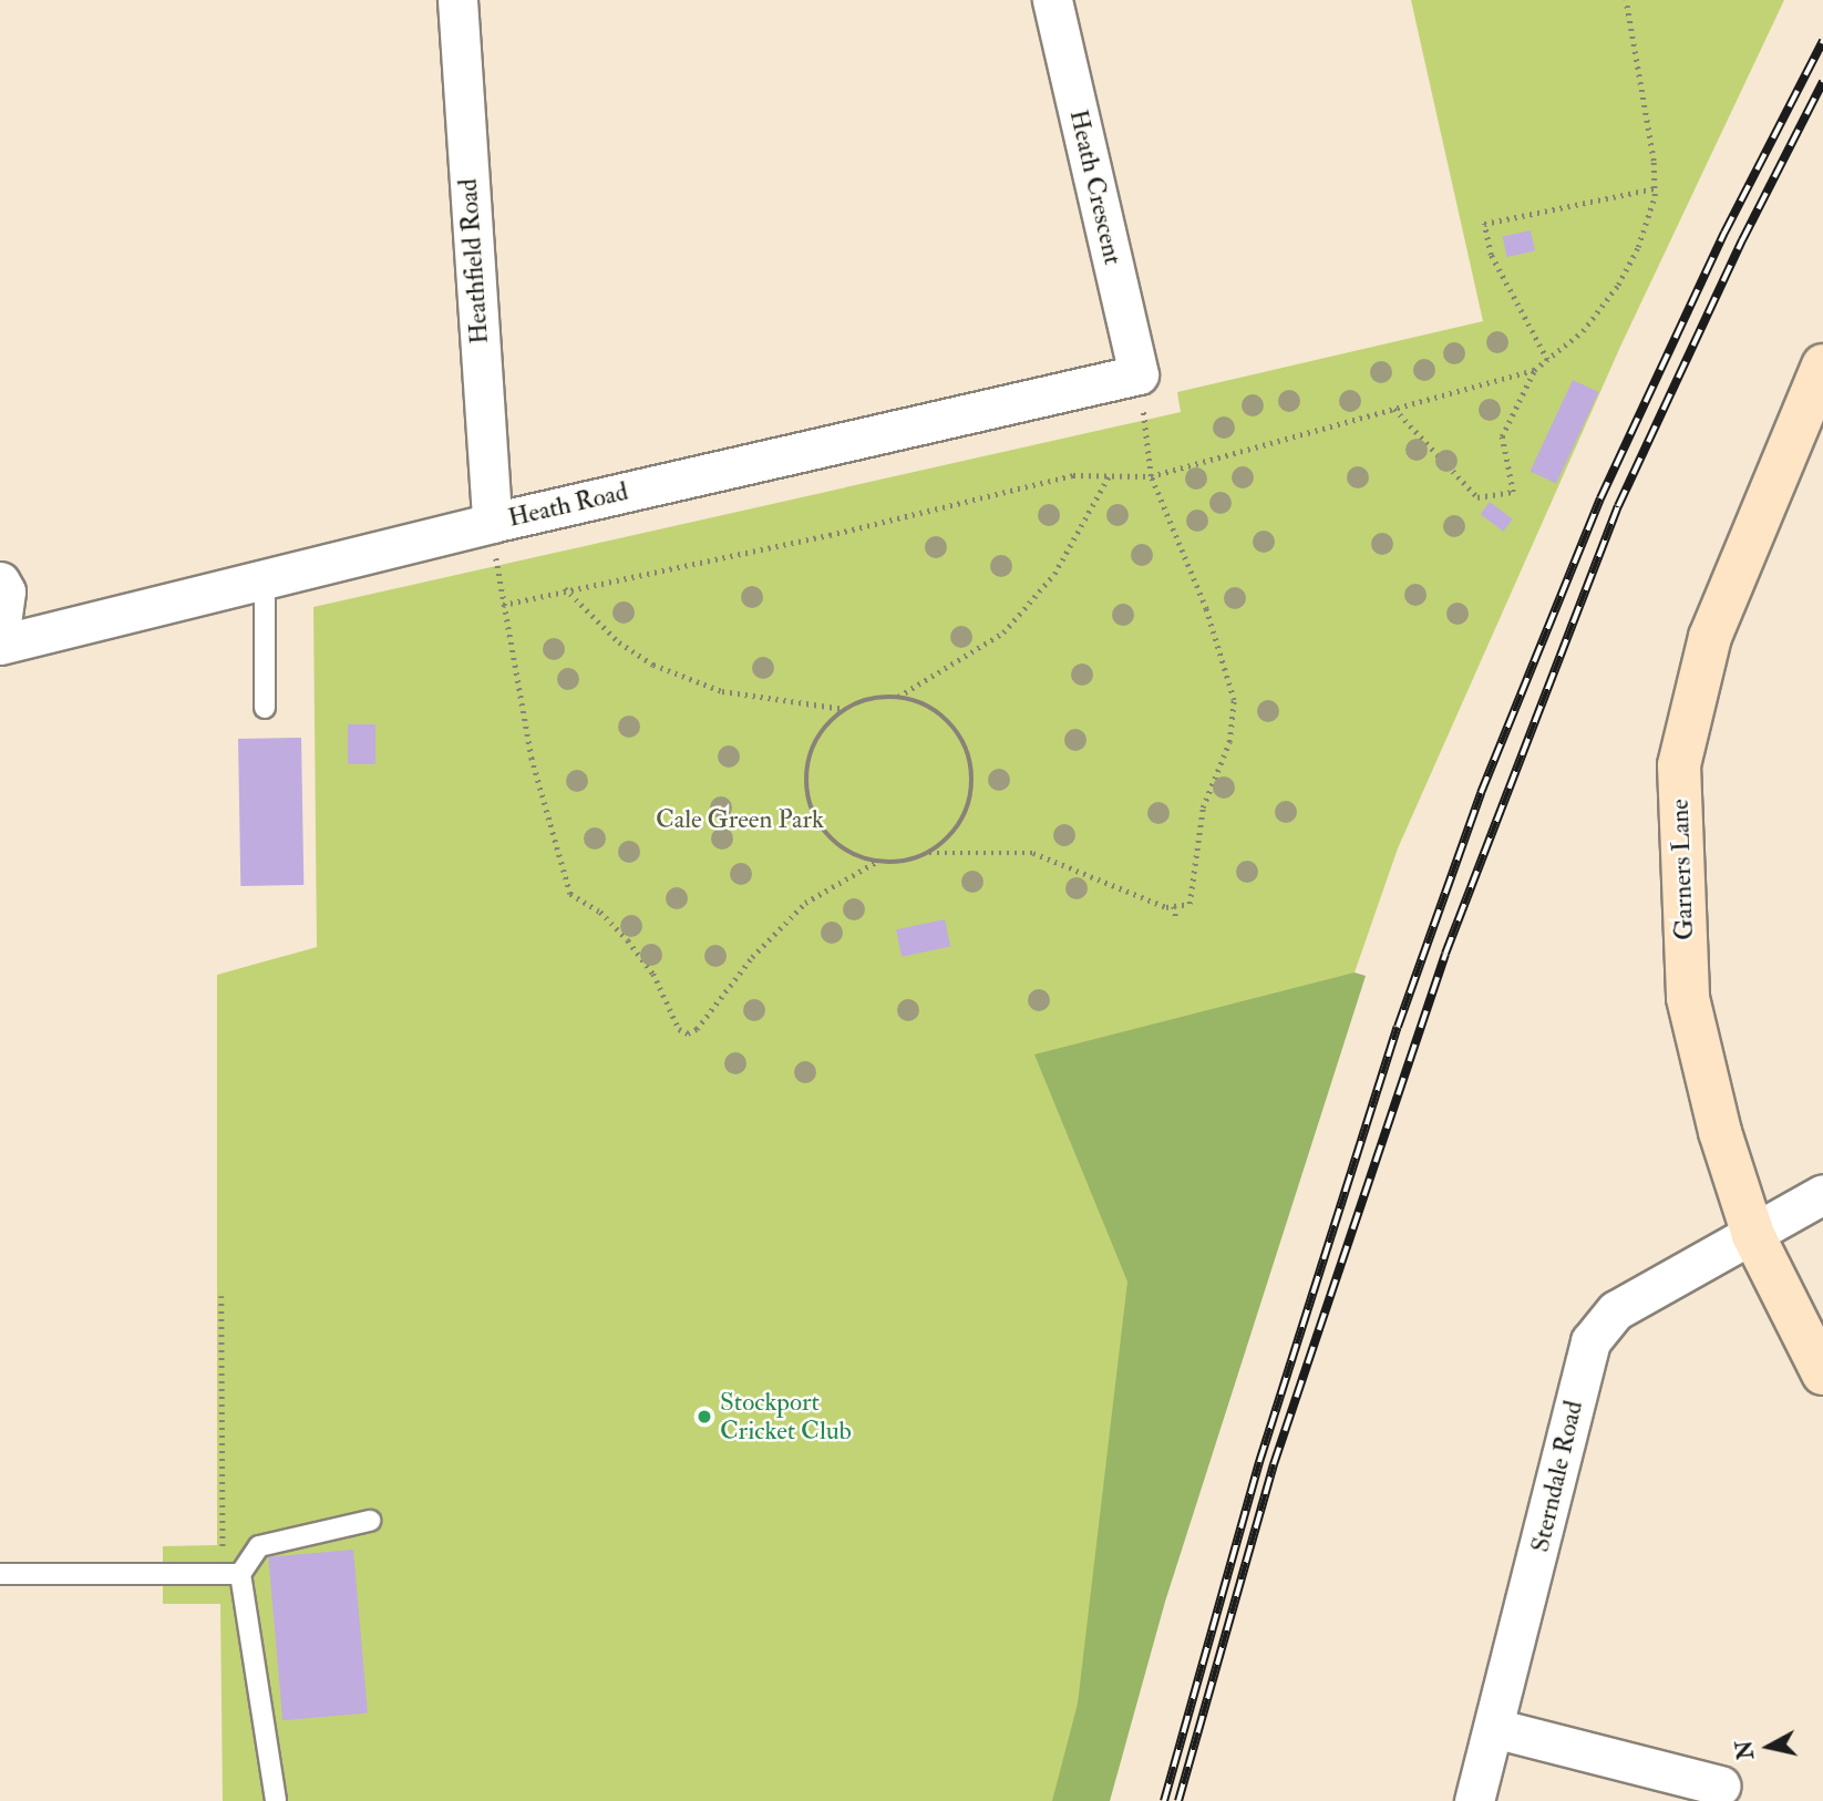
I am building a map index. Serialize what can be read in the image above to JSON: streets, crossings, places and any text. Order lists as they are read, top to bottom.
{
  "streets": {
    "street": [
      "Heath Crescent",
      "Heathfield Road",
      "Heath Road",
      "Garners Lane",
      "Sterndale Road"
    ]
  },
  "crossings": [
    ["Heath Crescent", "Heath Road"],
    ["Heathfield Road", "Heath Road"],
    ["Garners Lane", "Sterndale Road"]
  ],
  "parks": ["Cale Green Park"],
  "places": ["Stockport Cricket Club"],
  "north": "left"
}
